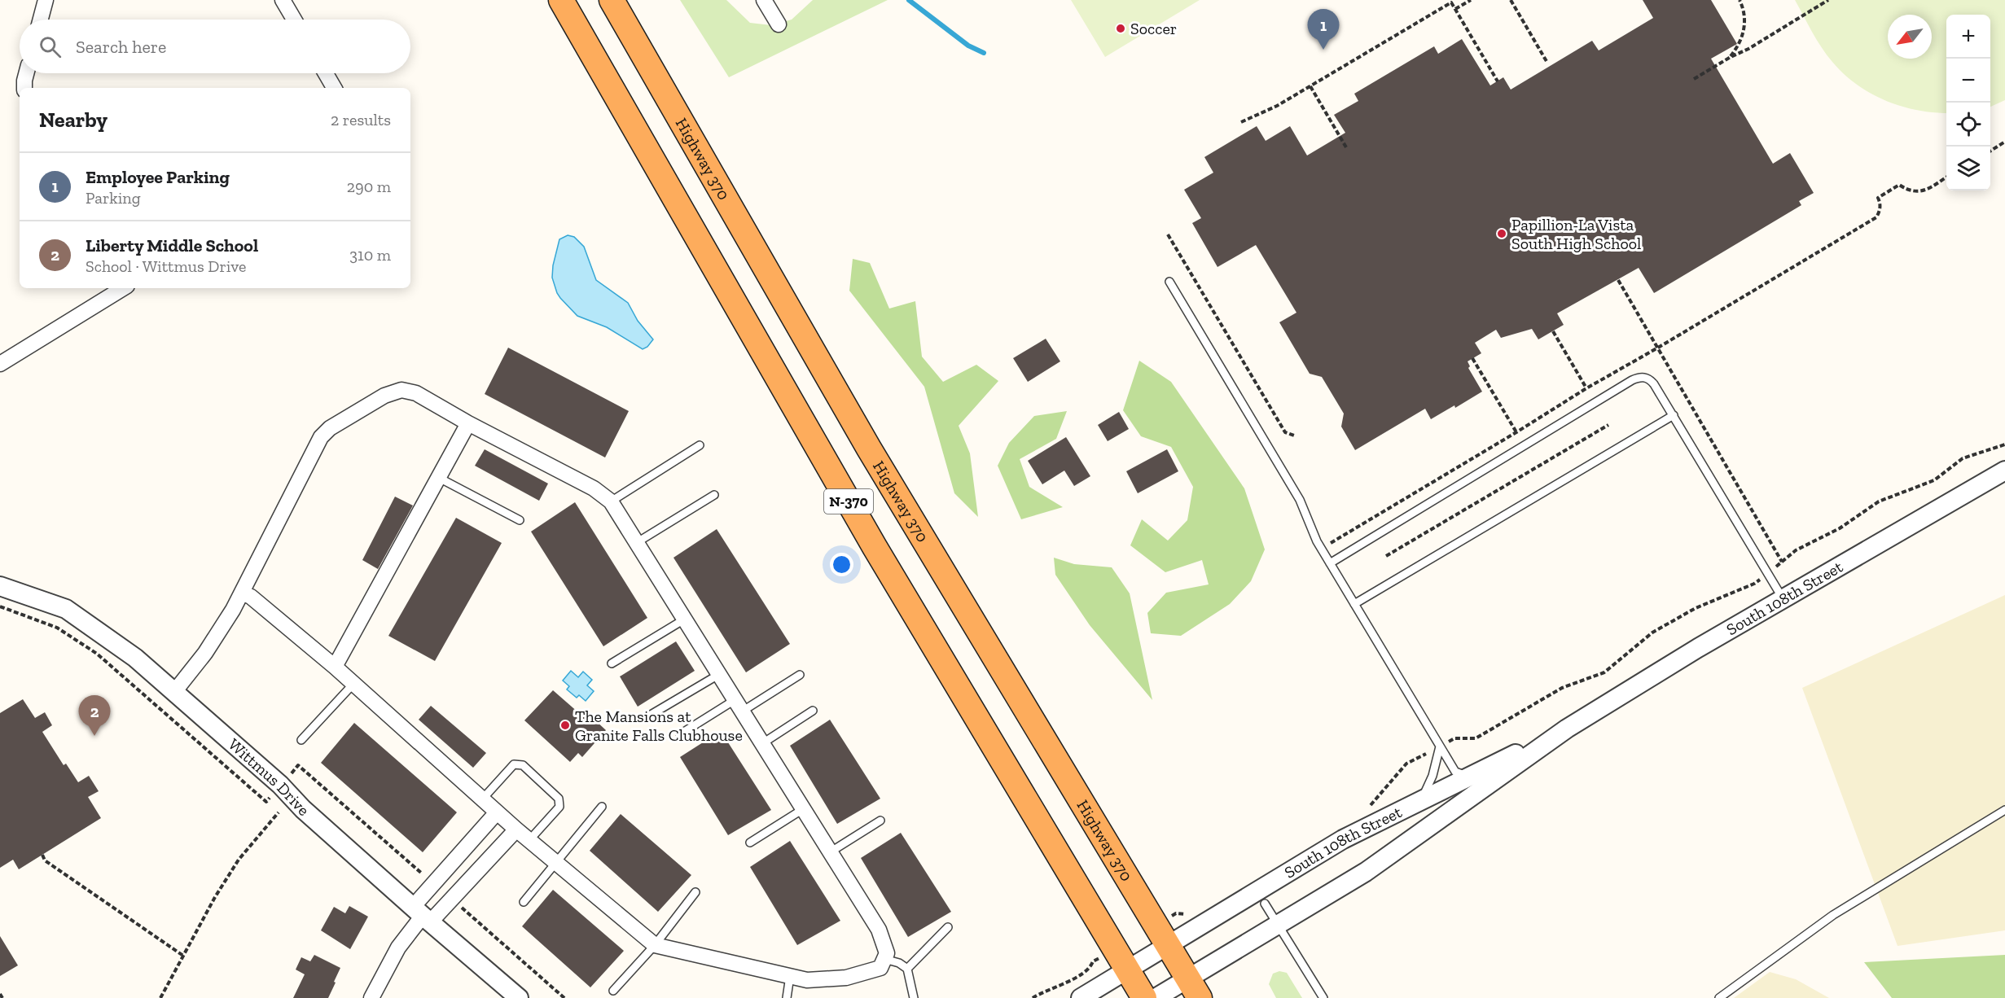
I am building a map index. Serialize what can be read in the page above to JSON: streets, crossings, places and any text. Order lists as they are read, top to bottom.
{
  "streets": {
    "highway": ["Highway 370", "N-370"],
    "street": ["South 108th Street", "Wittmus Drive"]
  },
  "crossings": [
    ["Highway 370", "South 108th Street"],
    ["N-370", "South 108th Street"]
  ],
  "places": ["Soccer", "Papillion-La Vista South High School", "The Mansions at Granite Falls Clubhouse"],
  "north": "bottom left",
  "page": {
    "pins": ["1", "2"],
    "map_buttons": ["+", "−"],
    "search": "Search here",
    "heading": ["Nearby", "2 results"],
    "list": [
      {
        "mark": "1",
        "name": "Employee Parking",
        "note": "Parking",
        "value": "290 m"
      },
      {
        "mark": "2",
        "name": "Liberty Middle School",
        "note": "School · Wittmus Drive",
        "value": "310 m"
      }
    ]
  }
}
